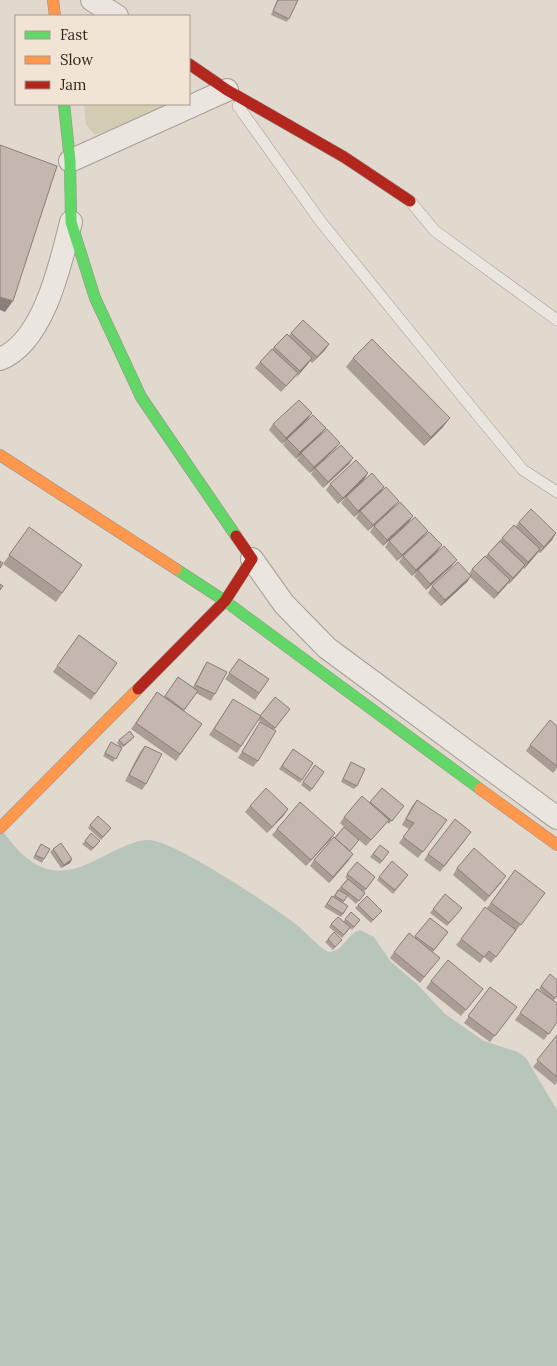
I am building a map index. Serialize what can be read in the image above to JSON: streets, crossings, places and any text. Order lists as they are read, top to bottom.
{
  "legend": ["Fast", "Slow", "Jam"]
}
